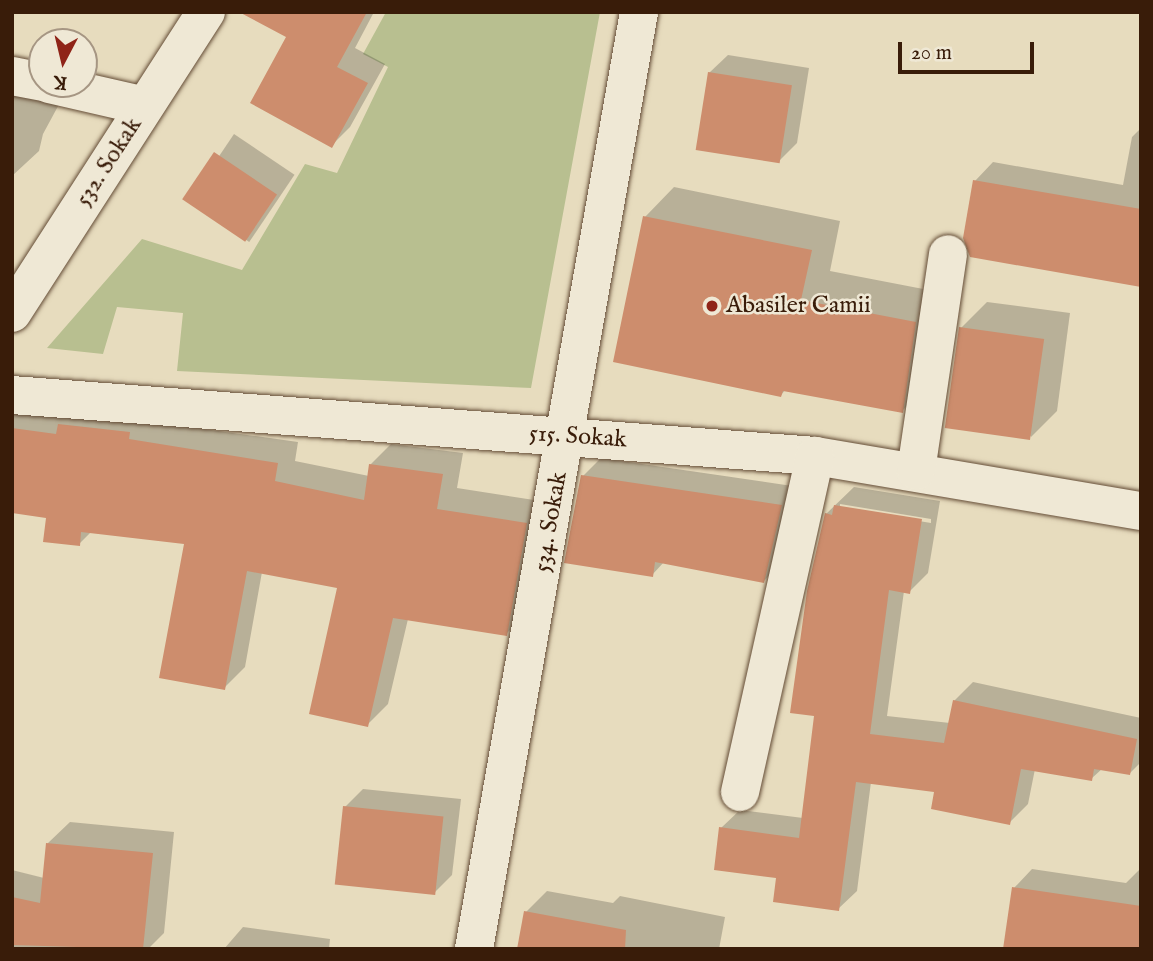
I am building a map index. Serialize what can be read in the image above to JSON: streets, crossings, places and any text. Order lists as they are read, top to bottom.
{
  "streets": {
    "street": ["532. Sokak", "515. Sokak", "534. Sokak"]
  },
  "crossings": [
    ["515. Sokak", "534. Sokak"]
  ],
  "places": ["Abasiler Camii"],
  "scale_bar": "20 m",
  "north": "bottom"
}
